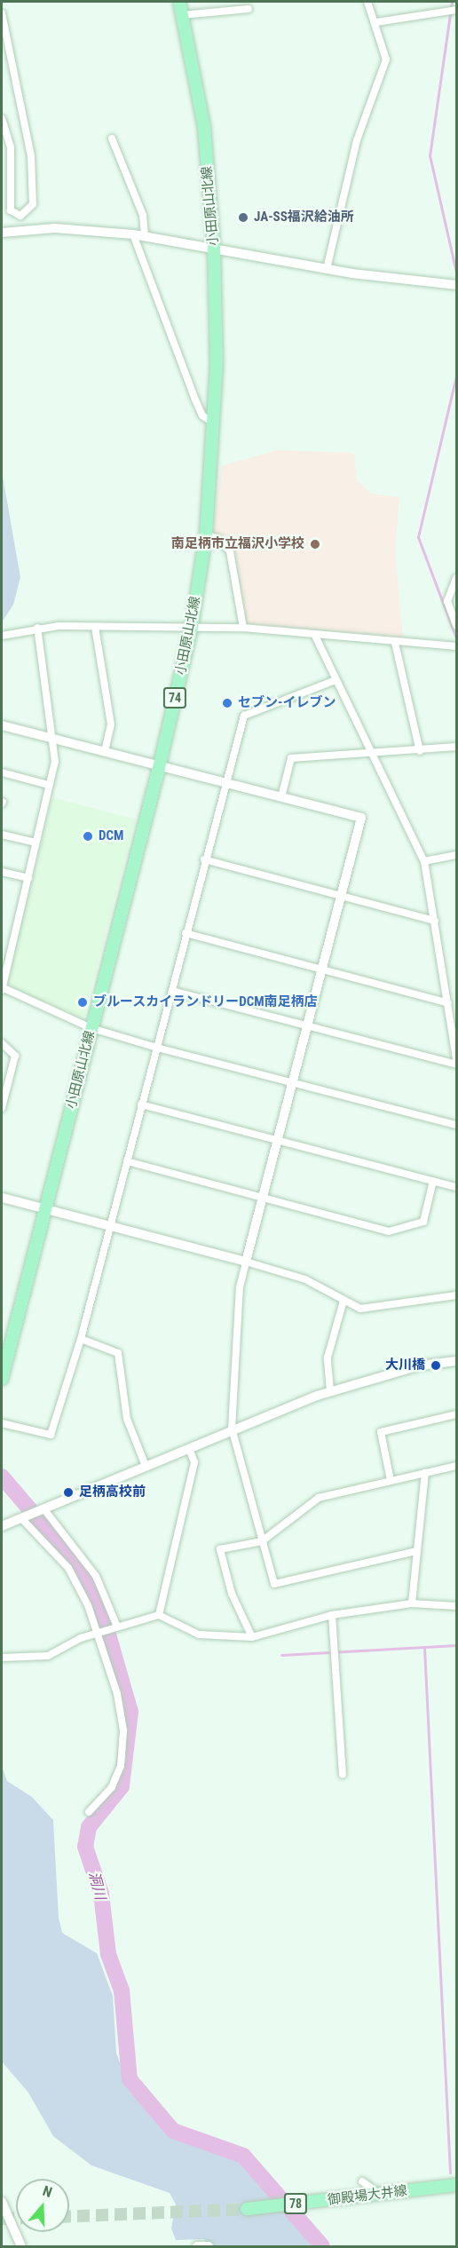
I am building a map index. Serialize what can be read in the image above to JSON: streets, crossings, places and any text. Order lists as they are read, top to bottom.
{
  "streets": {
    "main road": [
      "小田原山北線",
      "74",
      "御殿場大井線",
      "78"
    ]
  },
  "water": ["洞川"],
  "places": [
    "JA-SS福沢給油所",
    "南足柄市立福沢小学校",
    "セブン-イレブン",
    "DCM",
    "ブルースカイランドリーDCM南足柄店",
    "大川橋",
    "足柄高校前"
  ],
  "north": "top"
}
